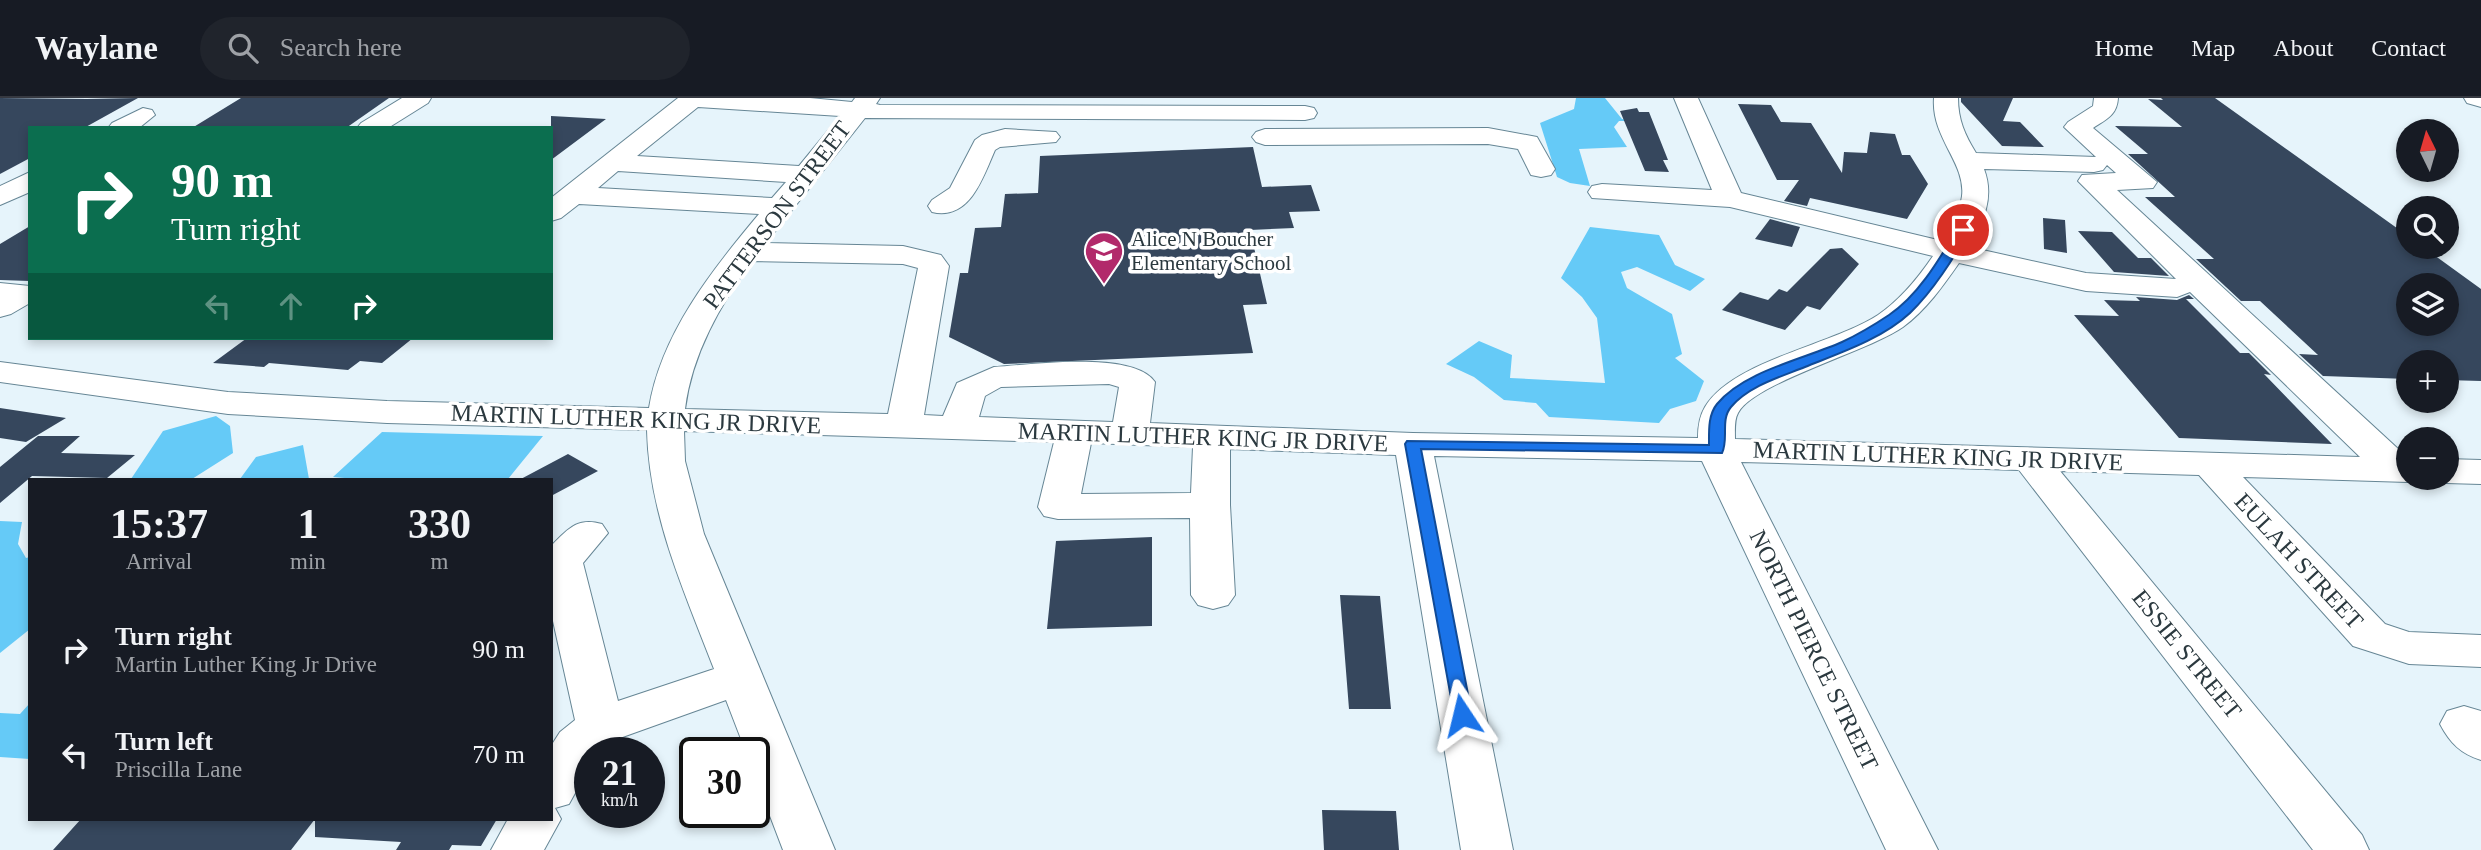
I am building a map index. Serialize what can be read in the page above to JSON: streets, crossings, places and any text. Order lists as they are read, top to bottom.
{
  "streets": {
    "street": [
      "PATTERSON STREET",
      "MARTIN LUTHER KING JR DRIVE",
      "EULAH STREET",
      "NORTH PIERCE STREET",
      "ESSIE STREET"
    ]
  },
  "crossings": [
    ["PATTERSON STREET", "MARTIN LUTHER KING JR DRIVE"],
    ["MARTIN LUTHER KING JR DRIVE", "EULAH STREET"],
    ["MARTIN LUTHER KING JR DRIVE", "NORTH PIERCE STREET"],
    ["MARTIN LUTHER KING JR DRIVE", "ESSIE STREET"]
  ],
  "places": {
    "school or university": ["Alice N Boucher Elementary School"]
  },
  "north": "top",
  "page": {
    "header": "Waylane",
    "search": "Search here",
    "nav": [
      "Home",
      "Map",
      "About",
      "Contact"
    ],
    "map_buttons": ["+", "−"],
    "turn": ["90 m", "Turn right"],
    "eta": [
      "15:37",
      "Arrival",
      "1",
      "min",
      "330",
      "m"
    ],
    "list": [
      {
        "name": "Turn right",
        "note": "Martin Luther King Jr Drive",
        "value": "90 m"
      },
      {
        "name": "Turn left",
        "note": "Priscilla Lane",
        "value": "70 m"
      }
    ],
    "speed": "21 km/h",
    "limit": "30"
  }
}
